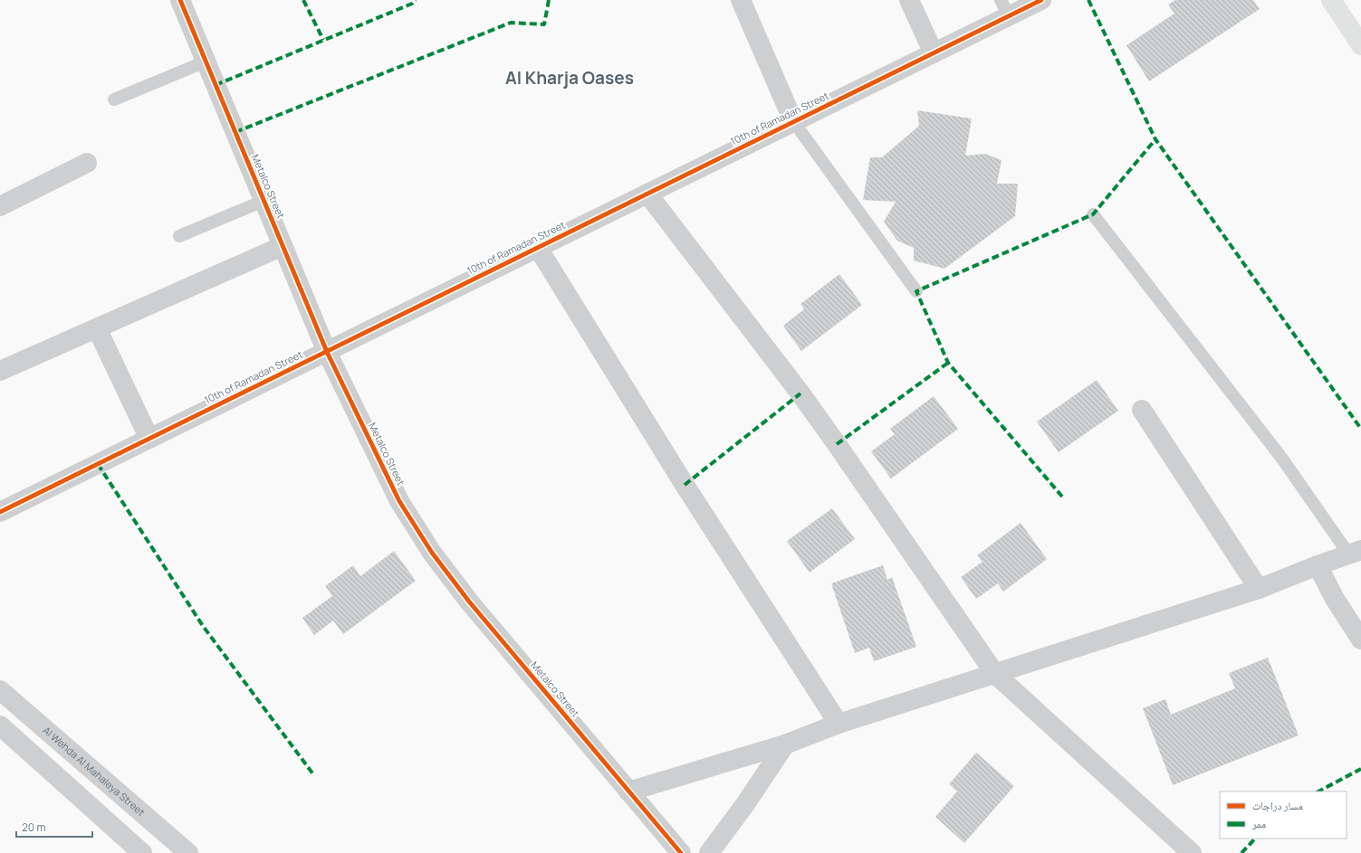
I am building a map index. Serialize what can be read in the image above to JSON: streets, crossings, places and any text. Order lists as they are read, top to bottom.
{
  "streets": {
    "street": ["10th of Ramadan Street", "Metalco Street", "Al Wehda Al Mahaleya Street"]
  },
  "crossings": [
    ["10th of Ramadan Street", "Metalco Street"]
  ],
  "districts": ["Al Kharja Oases"],
  "legend": ["مسار دراجات", "ممر"],
  "scale_bar": "20 m"
}
